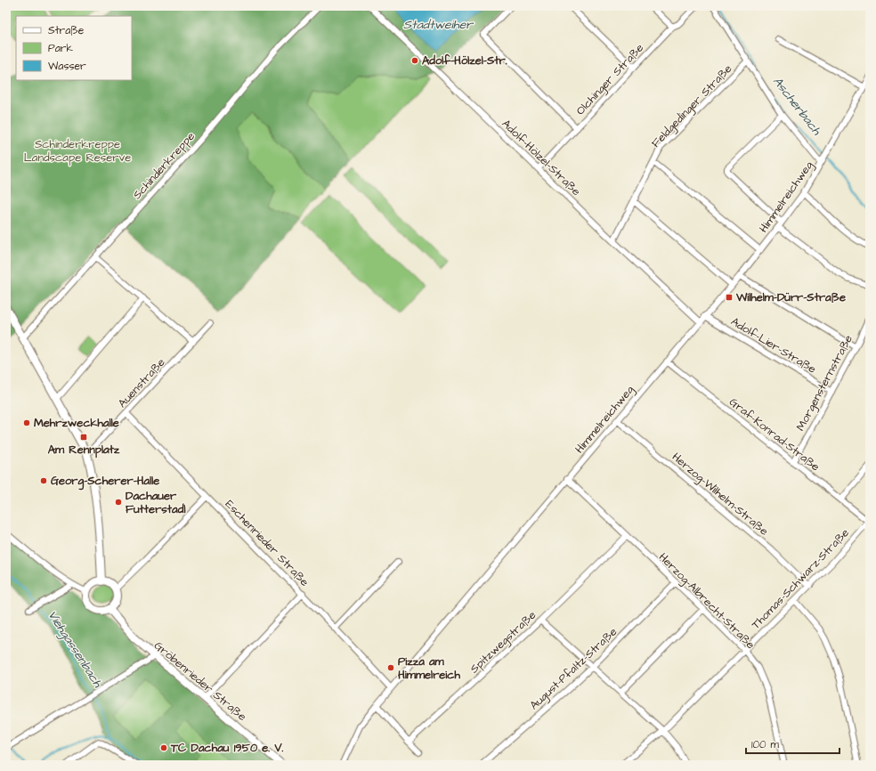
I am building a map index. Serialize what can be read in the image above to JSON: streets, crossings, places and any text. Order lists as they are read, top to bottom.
{
  "streets": {
    "street": [
      "Olchinger Straße",
      "Feldgedinger Straße",
      "Adolf-Hölzel-Straße",
      "Schinderkreppe",
      "Himmelreichweg",
      "Adolf-Lier-Straße",
      "Auenstraße",
      "Morgensternstraße",
      "Graf-Konrad-Straße",
      "Herzog-Wilhelm-Straße",
      "Eschenrieder Straße",
      "Thomas-Schwarz-Straße",
      "Herzog-Albrecht-Straße",
      "Spitzwegstraße",
      "August-Pfaltz-Straße",
      "Gröbenrieder Straße"
    ]
  },
  "crossings": [
    ["Olchinger Straße", "Adolf-Hölzel-Straße"],
    ["Feldgedinger Straße", "Adolf-Hölzel-Straße"],
    ["Adolf-Hölzel-Straße", "Himmelreichweg"],
    ["Himmelreichweg", "Adolf-Lier-Straße"],
    ["Himmelreichweg", "Graf-Konrad-Straße"],
    ["Himmelreichweg", "Herzog-Wilhelm-Straße"],
    ["Himmelreichweg", "Eschenrieder Straße"],
    ["Himmelreichweg", "Herzog-Albrecht-Straße"],
    ["Adolf-Lier-Straße", "Morgensternstraße"],
    ["Auenstraße", "Eschenrieder Straße"],
    ["Morgensternstraße", "Graf-Konrad-Straße"],
    ["Graf-Konrad-Straße", "Thomas-Schwarz-Straße"],
    ["Herzog-Wilhelm-Straße", "Thomas-Schwarz-Straße"],
    ["Thomas-Schwarz-Straße", "Herzog-Albrecht-Straße"],
    ["Herzog-Albrecht-Straße", "Spitzwegstraße"],
    ["Herzog-Albrecht-Straße", "August-Pfaltz-Straße"]
  ],
  "water": ["Stadtweiher", "Ascherbach", "Viehgassenbach"],
  "parks": ["Schinderkreppe Landscape Reserve"],
  "places": {
    "other": [
      "Adolf-Hölzel-Str.",
      "Mehrzweckhalle",
      "Georg-Scherer-Halle",
      "Dachauer Futterstadl",
      "Pizza am Himmelreich",
      "TC Dachau 1950 e. V."
    ],
    "transit": ["Wilhelm-Dürr-Straße", "Am Rennplatz"]
  },
  "legend": ["Straße", "Park", "Wasser"],
  "scale_bar": "100 m"
}
